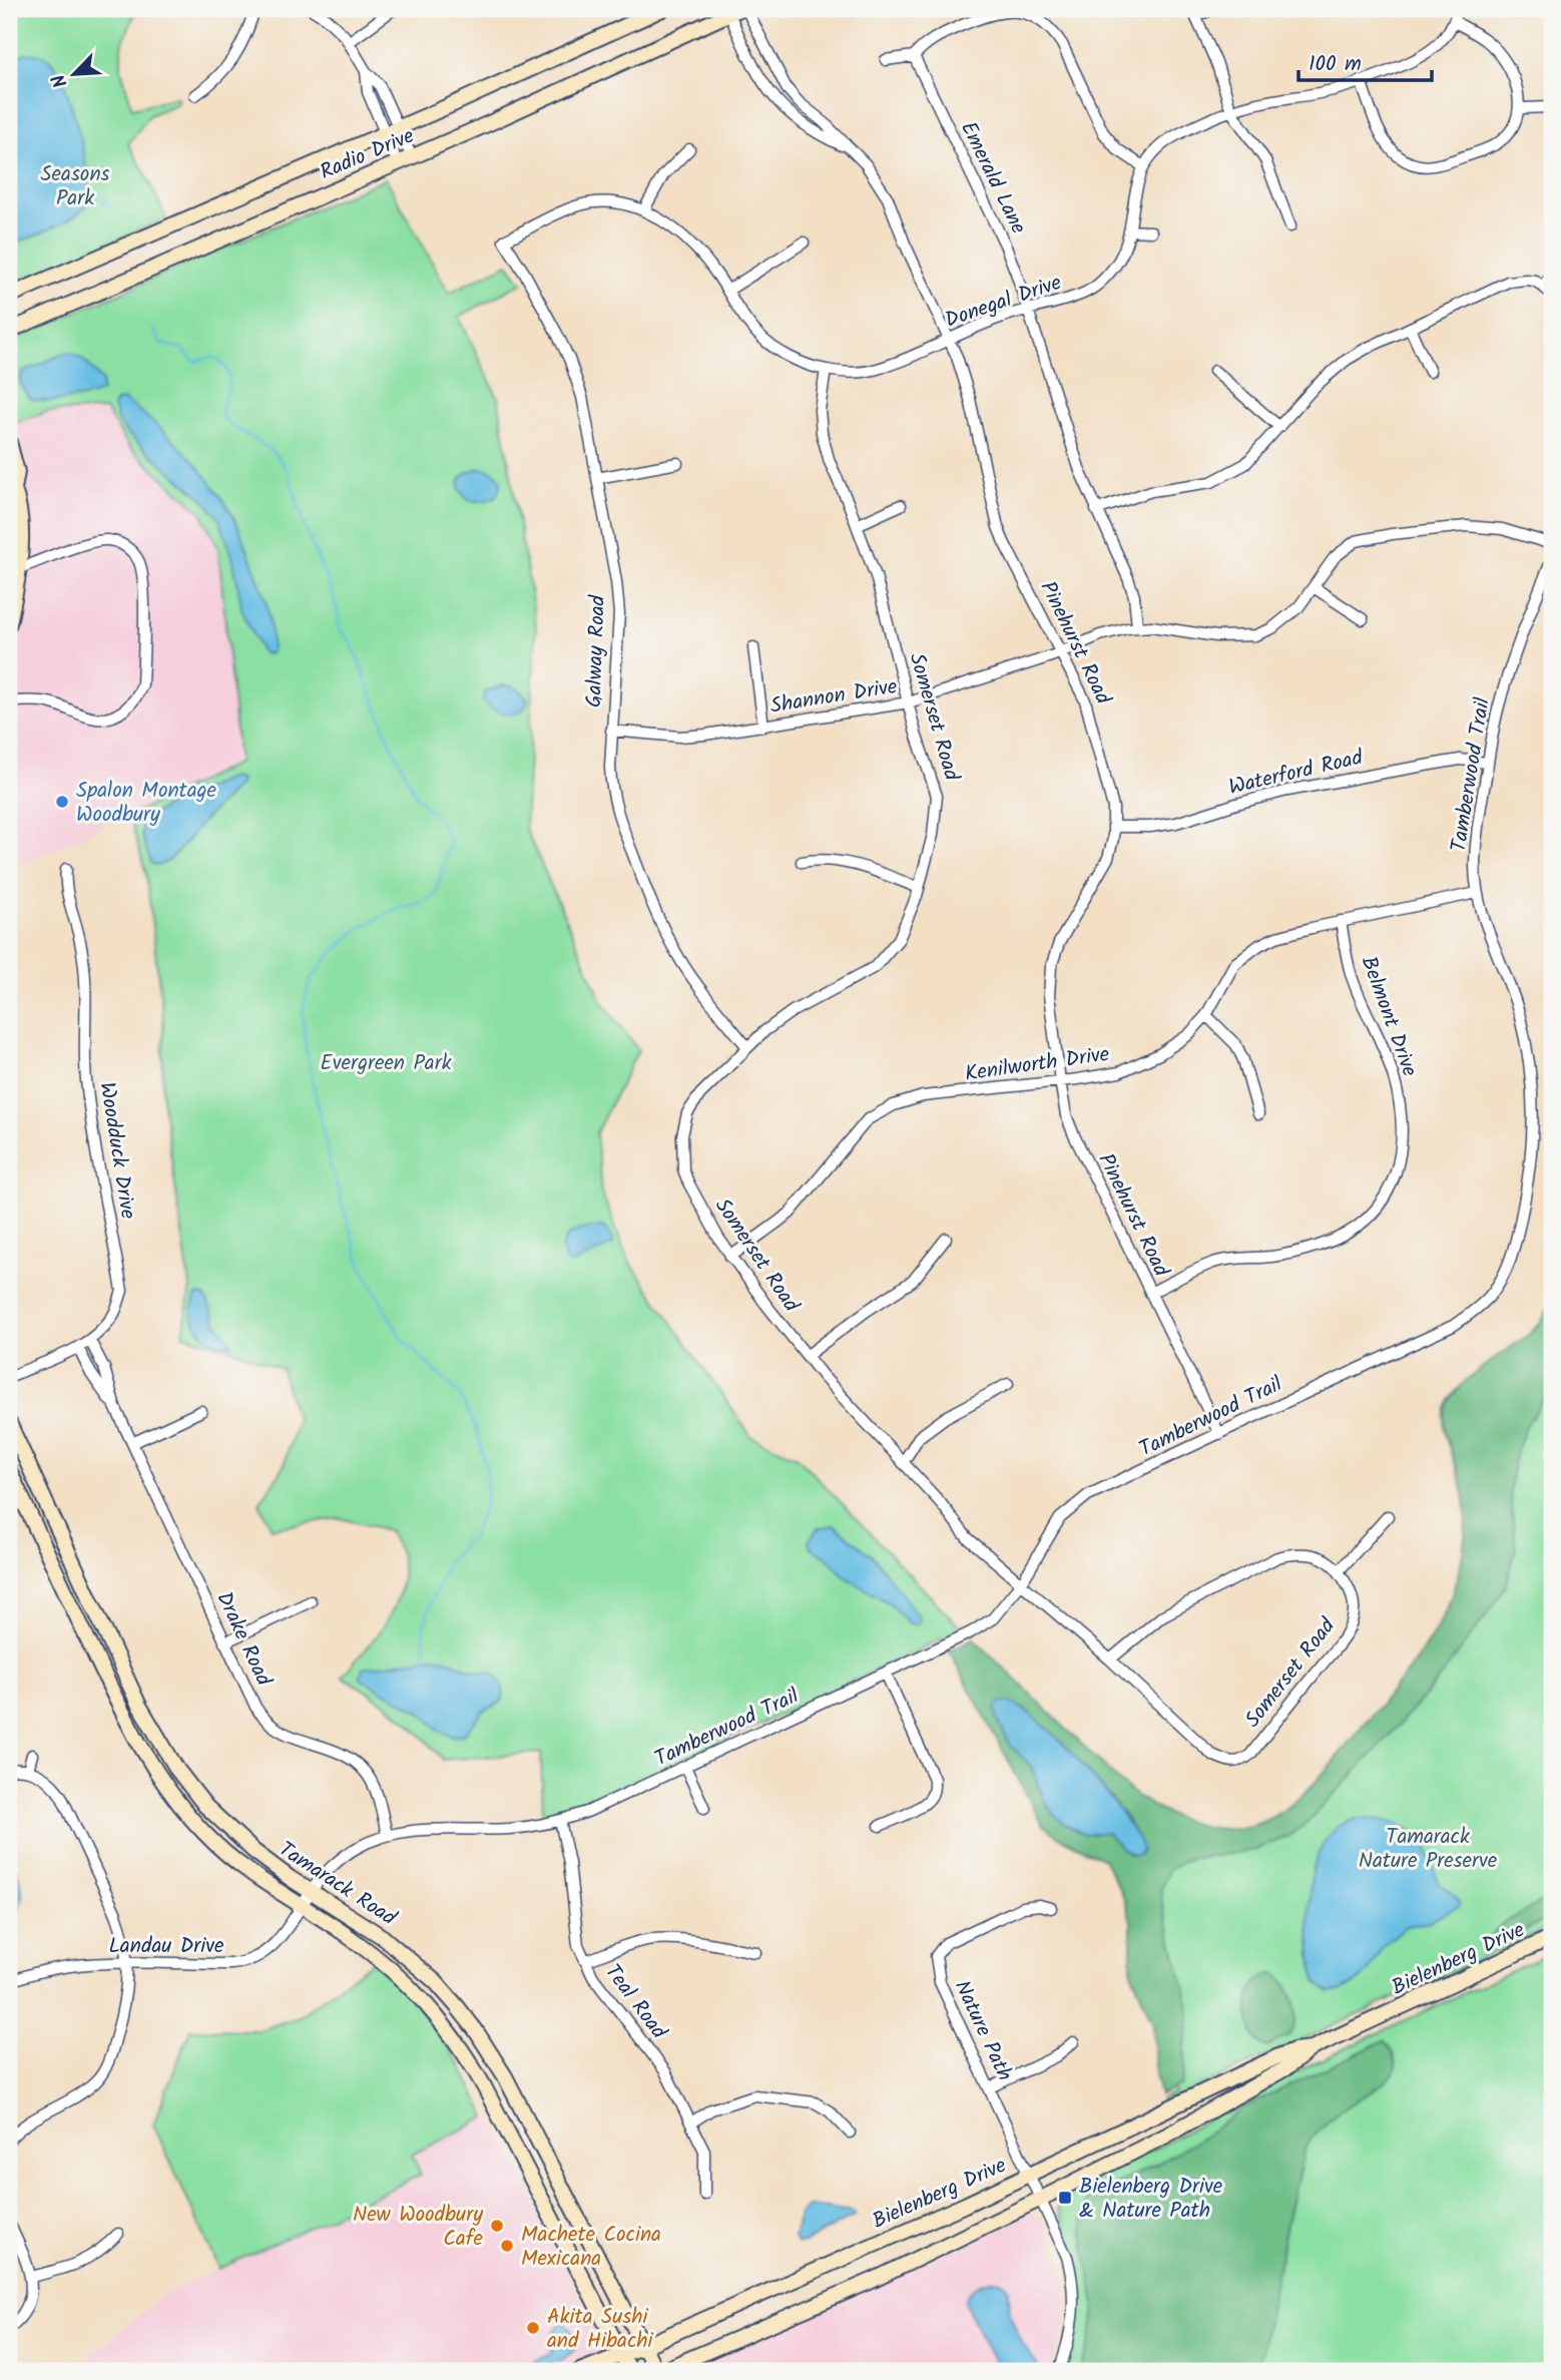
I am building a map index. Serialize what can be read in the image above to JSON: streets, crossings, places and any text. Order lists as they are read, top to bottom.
{
  "streets": {
    "street": [
      "Radio Drive",
      "Emerald Lane",
      "Donegal Drive",
      "Pinehurst Road",
      "Galway Road",
      "Shannon Drive",
      "Somerset Road",
      "Waterford Road",
      "Tamberwood Trail",
      "Belmont Drive",
      "Kenilworth Drive",
      "Woodduck Drive",
      "Drake Road",
      "Tamarack Road",
      "Landau Drive",
      "Bielenberg Drive",
      "Teal Road",
      "Nature Path"
    ]
  },
  "crossings": [
    ["Radio Drive", "Pinehurst Road"],
    ["Emerald Lane", "Donegal Drive"],
    ["Emerald Lane", "Shannon Drive"],
    ["Donegal Drive", "Pinehurst Road"],
    ["Donegal Drive", "Galway Road"],
    ["Donegal Drive", "Somerset Road"],
    ["Pinehurst Road", "Shannon Drive"],
    ["Pinehurst Road", "Waterford Road"],
    ["Pinehurst Road", "Tamberwood Trail"],
    ["Pinehurst Road", "Belmont Drive"],
    ["Pinehurst Road", "Kenilworth Drive"],
    ["Galway Road", "Shannon Drive"],
    ["Galway Road", "Somerset Road"],
    ["Shannon Drive", "Somerset Road"],
    ["Somerset Road", "Tamberwood Trail"],
    ["Somerset Road", "Kenilworth Drive"],
    ["Waterford Road", "Tamberwood Trail"],
    ["Tamberwood Trail", "Kenilworth Drive"],
    ["Tamberwood Trail", "Drake Road"],
    ["Tamberwood Trail", "Tamarack Road"],
    ["Tamberwood Trail", "Landau Drive"],
    ["Tamberwood Trail", "Teal Road"],
    ["Belmont Drive", "Kenilworth Drive"],
    ["Woodduck Drive", "Drake Road"],
    ["Tamarack Road", "Landau Drive"],
    ["Tamarack Road", "Bielenberg Drive"],
    ["Bielenberg Drive", "Nature Path"]
  ],
  "parks": ["Seasons Park", "Evergreen Park", "Tamarack Nature Preserve"],
  "places": {
    "other": [
      "Spalon Montage Woodbury",
      "New Woodbury Cafe",
      "Machete Cocina Mexicana",
      "Akita Sushi and Hibachi"
    ],
    "transit": ["Bielenberg Drive & Nature Path"]
  },
  "scale_bar": "100 m",
  "north": "bottom left"
}
